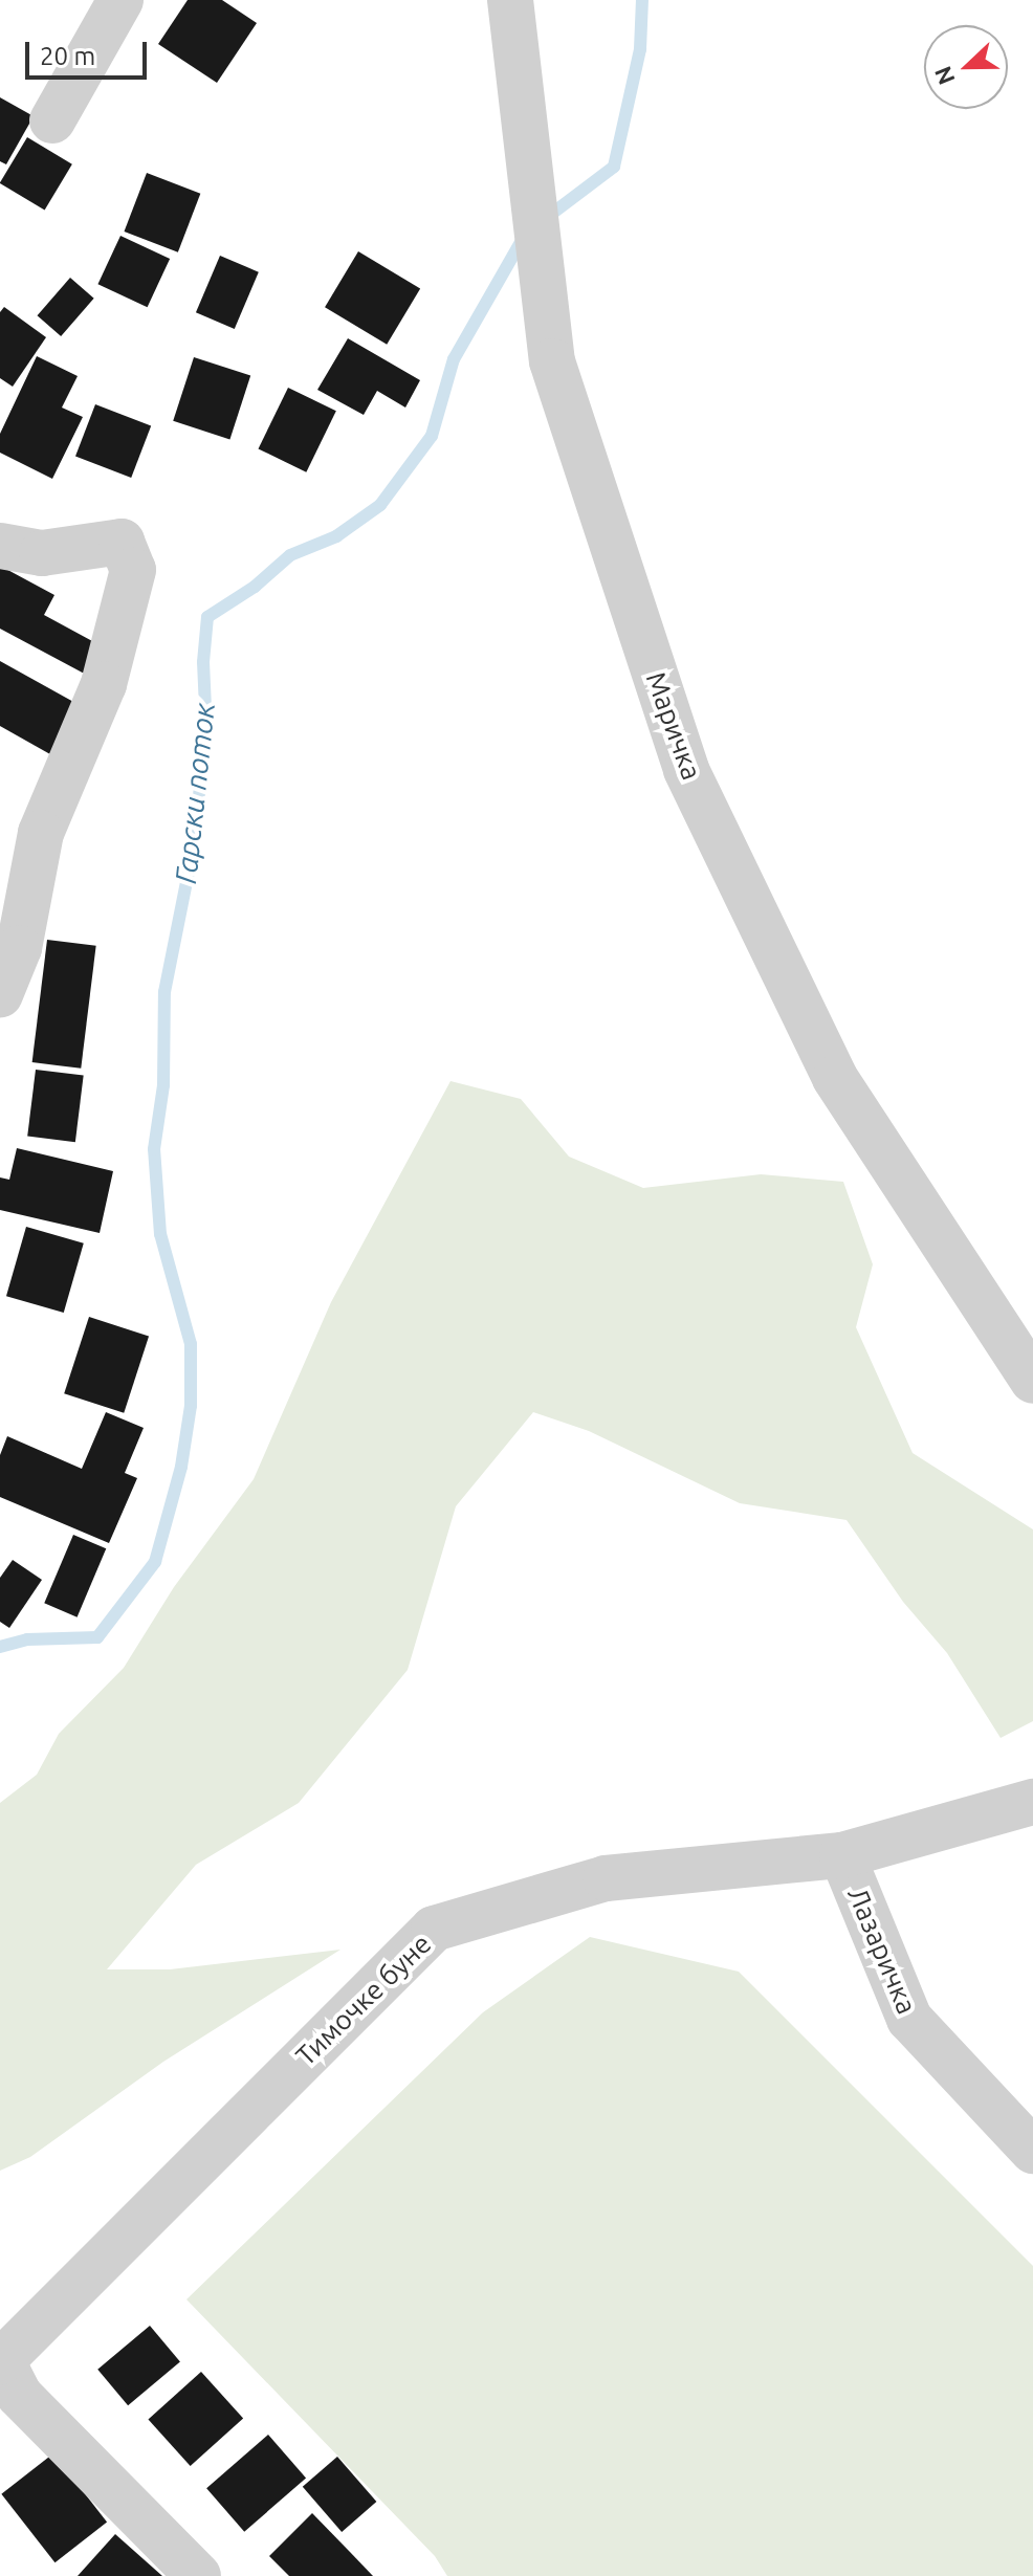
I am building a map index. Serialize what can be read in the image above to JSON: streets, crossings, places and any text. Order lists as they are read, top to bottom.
{
  "streets": {
    "street": ["Маричка", "Лазаричка", "Тимочке буне"]
  },
  "crossings": [
    ["Лазаричка", "Тимочке буне"]
  ],
  "water": ["Гарски поток"],
  "scale_bar": "20 m",
  "north": "left"
}
